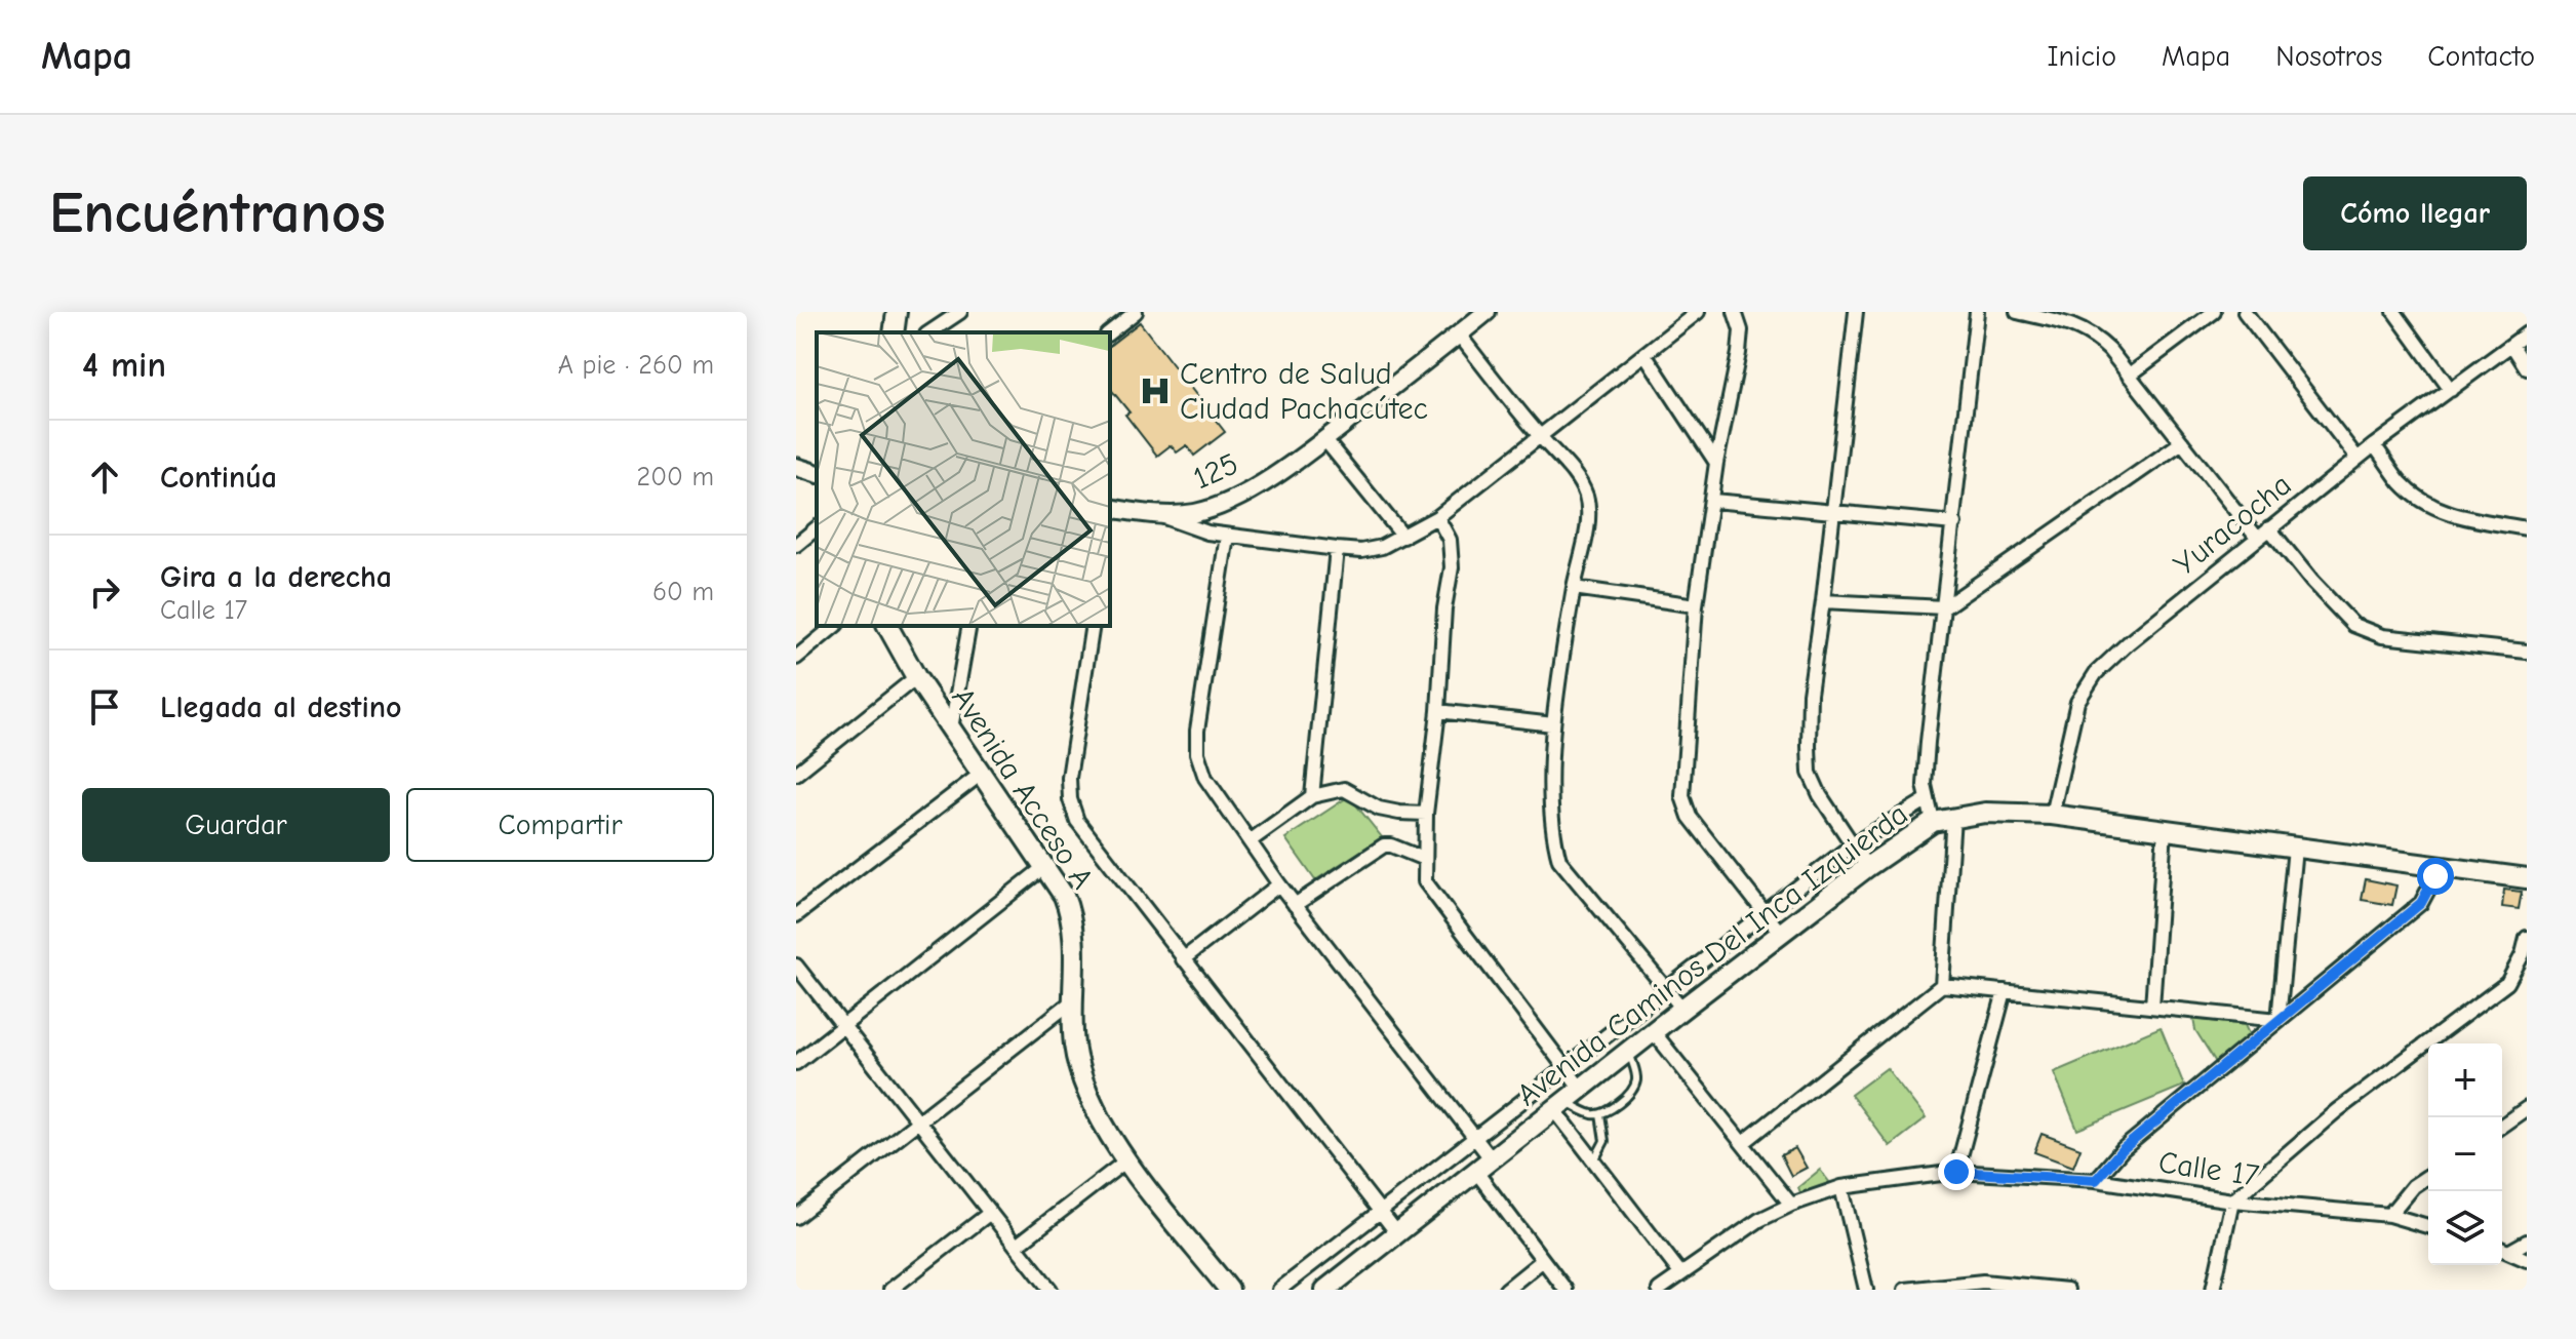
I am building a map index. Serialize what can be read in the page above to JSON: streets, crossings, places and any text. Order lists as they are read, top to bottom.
{
  "streets": {
    "main road": ["Avenida Acceso A", "Avenida Caminos Del Inca Izquierda"],
    "street": ["125", "Yuracocha", "Calle 17"]
  },
  "crossings": [
    ["Yuracocha", "Avenida Caminos Del Inca Izquierda"]
  ],
  "places": {
    "hospital": ["Centro de Salud Ciudad Pachacútec"]
  },
  "page": {
    "header": "Mapa",
    "nav": [
      "Inicio",
      "Mapa",
      "Nosotros",
      "Contacto"
    ],
    "buttons": [
      "Cómo llegar",
      ["Guardar", "Compartir"]
    ],
    "title": "Encuéntranos",
    "heading": ["4 min", "A pie · 260 m"],
    "list": [
      ["Continúa", "200 m"],
      ["Gira a la derecha", "Calle 17", "60 m"],
      "Llegada al destino"
    ],
    "map_buttons": ["+", "−"]
  }
}
